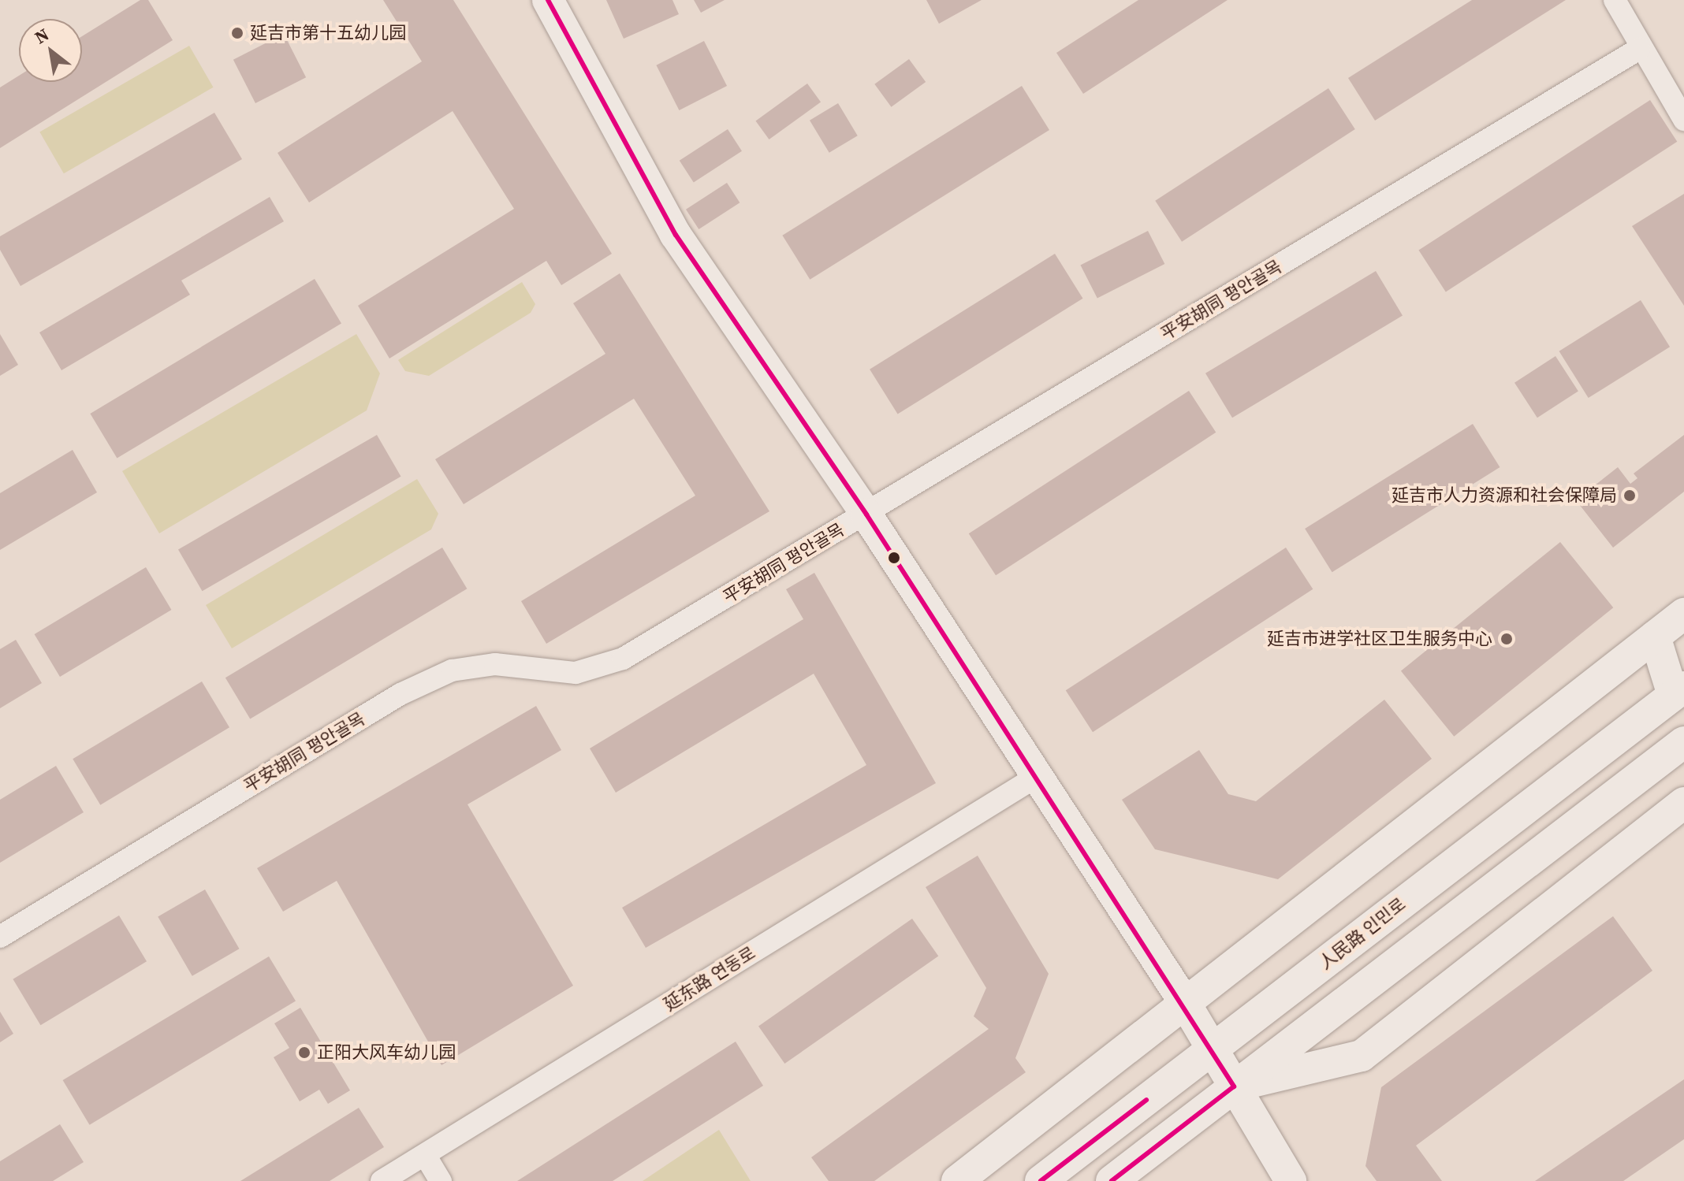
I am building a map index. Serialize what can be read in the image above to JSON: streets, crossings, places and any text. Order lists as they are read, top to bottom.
{
  "streets": {
    "street": ["平安胡同 평안골목", "人民路 인민로", "延东路 연동로"]
  },
  "places": [
    "延吉市第十五幼儿园",
    "延吉市人力资源和社会保障局",
    "延吉市进学社区卫生服务中心",
    "正阳大风车幼儿园"
  ],
  "north": "top left"
}
